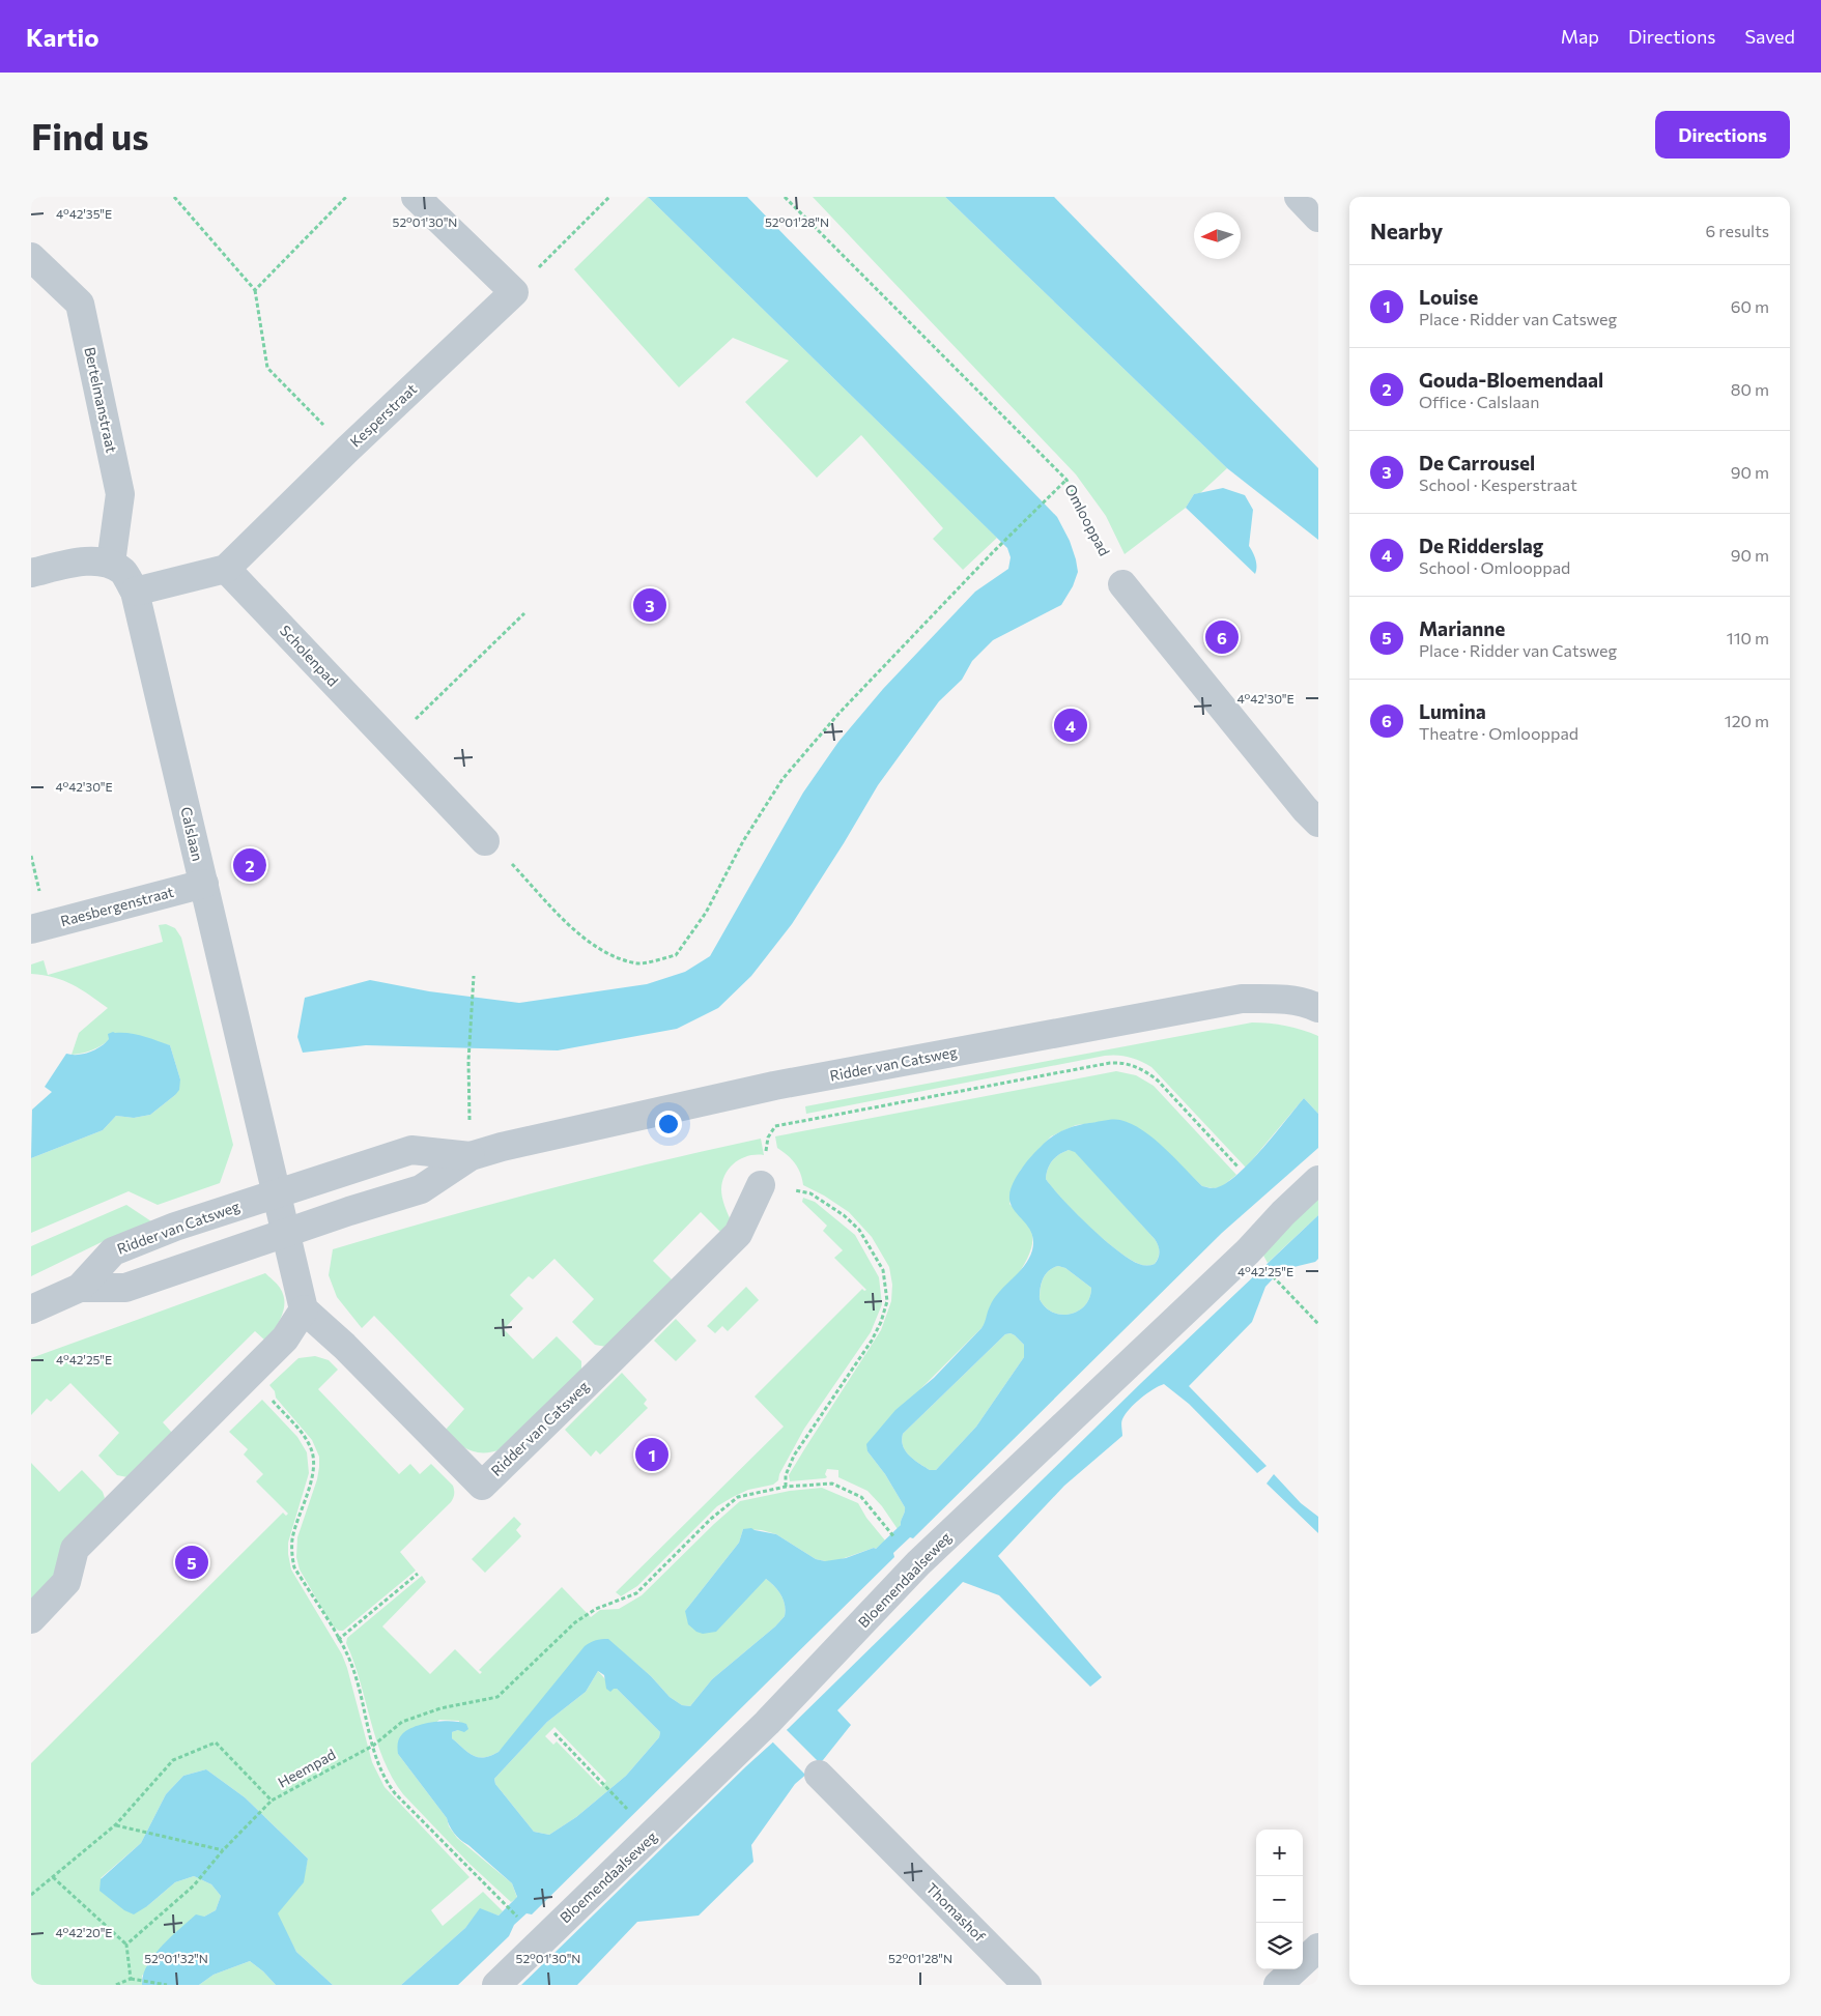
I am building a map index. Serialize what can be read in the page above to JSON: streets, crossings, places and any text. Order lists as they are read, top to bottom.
{
  "streets": {
    "street": [
      "Bertelmanstraat",
      "Kesperstraat",
      "Scholenpad",
      "Calslaan",
      "Raesbergenstraat",
      "Ridder van Catsweg",
      "Bloemendaalseweg",
      "Thomashof"
    ],
    "path": ["Omlooppad", "Heempad"]
  },
  "crossings": [
    ["Bertelmanstraat", "Calslaan"],
    ["Kesperstraat", "Scholenpad"],
    ["Calslaan", "Raesbergenstraat"],
    ["Calslaan", "Ridder van Catsweg"]
  ],
  "north": "left",
  "page": {
    "header": "Kartio",
    "nav": ["Map", "Directions", "Saved"],
    "buttons": "Directions",
    "title": "Find us",
    "heading": ["Nearby", "6 results"],
    "list": [
      {
        "mark": "1",
        "name": "Louise",
        "note": "Place · Ridder van Catsweg",
        "value": "60 m"
      },
      {
        "mark": "2",
        "name": "Gouda-Bloemendaal",
        "note": "Office · Calslaan",
        "value": "80 m"
      },
      {
        "mark": "3",
        "name": "De Carrousel",
        "note": "School · Kesperstraat",
        "value": "90 m"
      },
      {
        "mark": "4",
        "name": "De Ridderslag",
        "note": "School · Omlooppad",
        "value": "90 m"
      },
      {
        "mark": "5",
        "name": "Marianne",
        "note": "Place · Ridder van Catsweg",
        "value": "110 m"
      },
      {
        "mark": "6",
        "name": "Lumina",
        "note": "Theatre · Omlooppad",
        "value": "120 m"
      }
    ],
    "pins": [
      "3",
      "6",
      "4",
      "2",
      "1",
      "5"
    ],
    "map_buttons": ["+", "−"]
  },
  "coordinates": [
    "4°42'35\"E",
    "52°01'30\"N",
    "52°01'28\"N",
    "4°42'30\"E",
    "4°42'25\"E",
    "4°42'20\"E",
    "52°01'32\"N"
  ]
}
